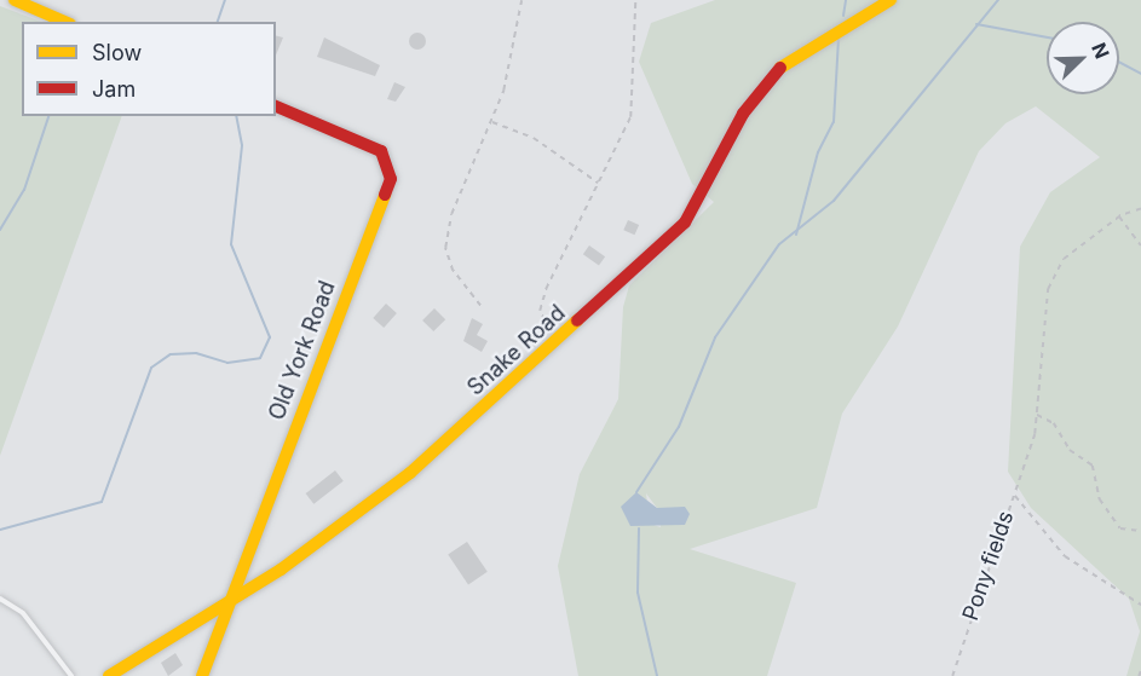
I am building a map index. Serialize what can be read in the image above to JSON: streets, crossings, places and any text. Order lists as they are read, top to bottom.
{
  "streets": {
    "street": ["Old York Road", "Snake Road"],
    "path": ["Pony fields"]
  },
  "crossings": [
    ["Old York Road", "Snake Road"]
  ],
  "legend": ["Slow", "Jam"],
  "north": "top right"
}
